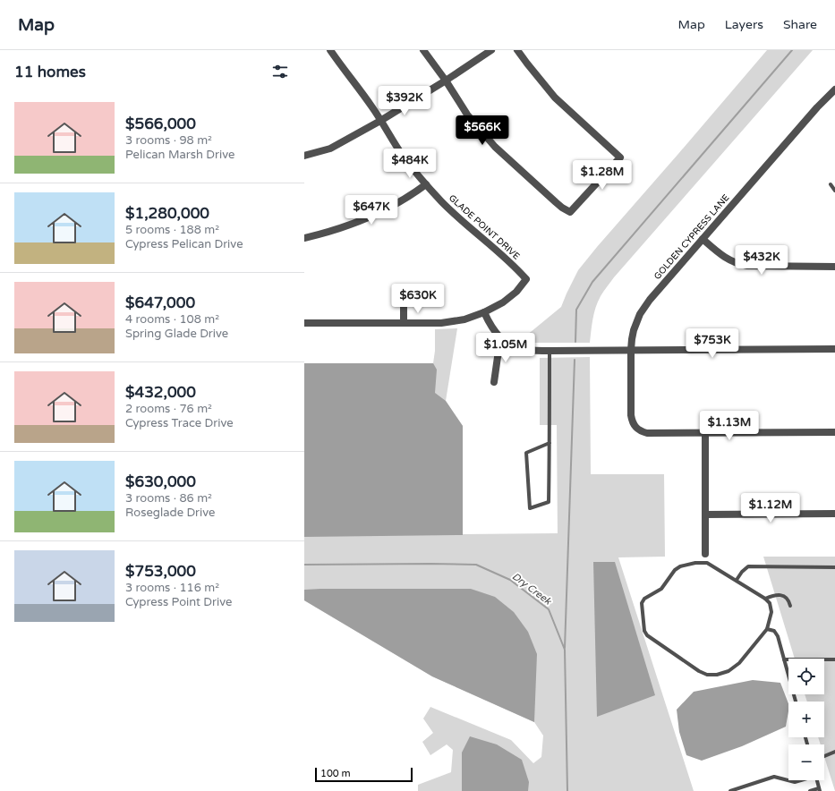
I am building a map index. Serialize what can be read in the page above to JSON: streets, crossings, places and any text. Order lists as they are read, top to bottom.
{
  "streets": {
    "street": ["GLADE POINT DRIVE", "GOLDEN CYPRESS LANE"]
  },
  "water": ["Dry Creek"],
  "scale_bar": "100 m",
  "page": {
    "header": "Map",
    "nav": ["Map", "Layers", "Share"],
    "heading": "11 homes",
    "price": [
      "$392K",
      "$566K",
      "$484K",
      "$1.28M",
      "$647K",
      "$432K",
      "$630K",
      "$753K",
      "$1.05M",
      "$1.13M",
      "$1.12M"
    ],
    "list": [
      {
        "name": "$566,000",
        "note": "3 rooms · 98 m² · Pelican Marsh Drive"
      },
      {
        "name": "$1,280,000",
        "note": "5 rooms · 188 m² · Cypress Pelican Drive"
      },
      {
        "name": "$647,000",
        "note": "4 rooms · 108 m² · Spring Glade Drive"
      },
      {
        "name": "$432,000",
        "note": "2 rooms · 76 m² · Cypress Trace Drive"
      },
      {
        "name": "$630,000",
        "note": "3 rooms · 86 m² · Roseglade Drive"
      },
      {
        "name": "$753,000",
        "note": "3 rooms · 116 m² · Cypress Point Drive"
      }
    ],
    "map_buttons": ["+", "−"],
    "scale": "100 m"
  }
}
